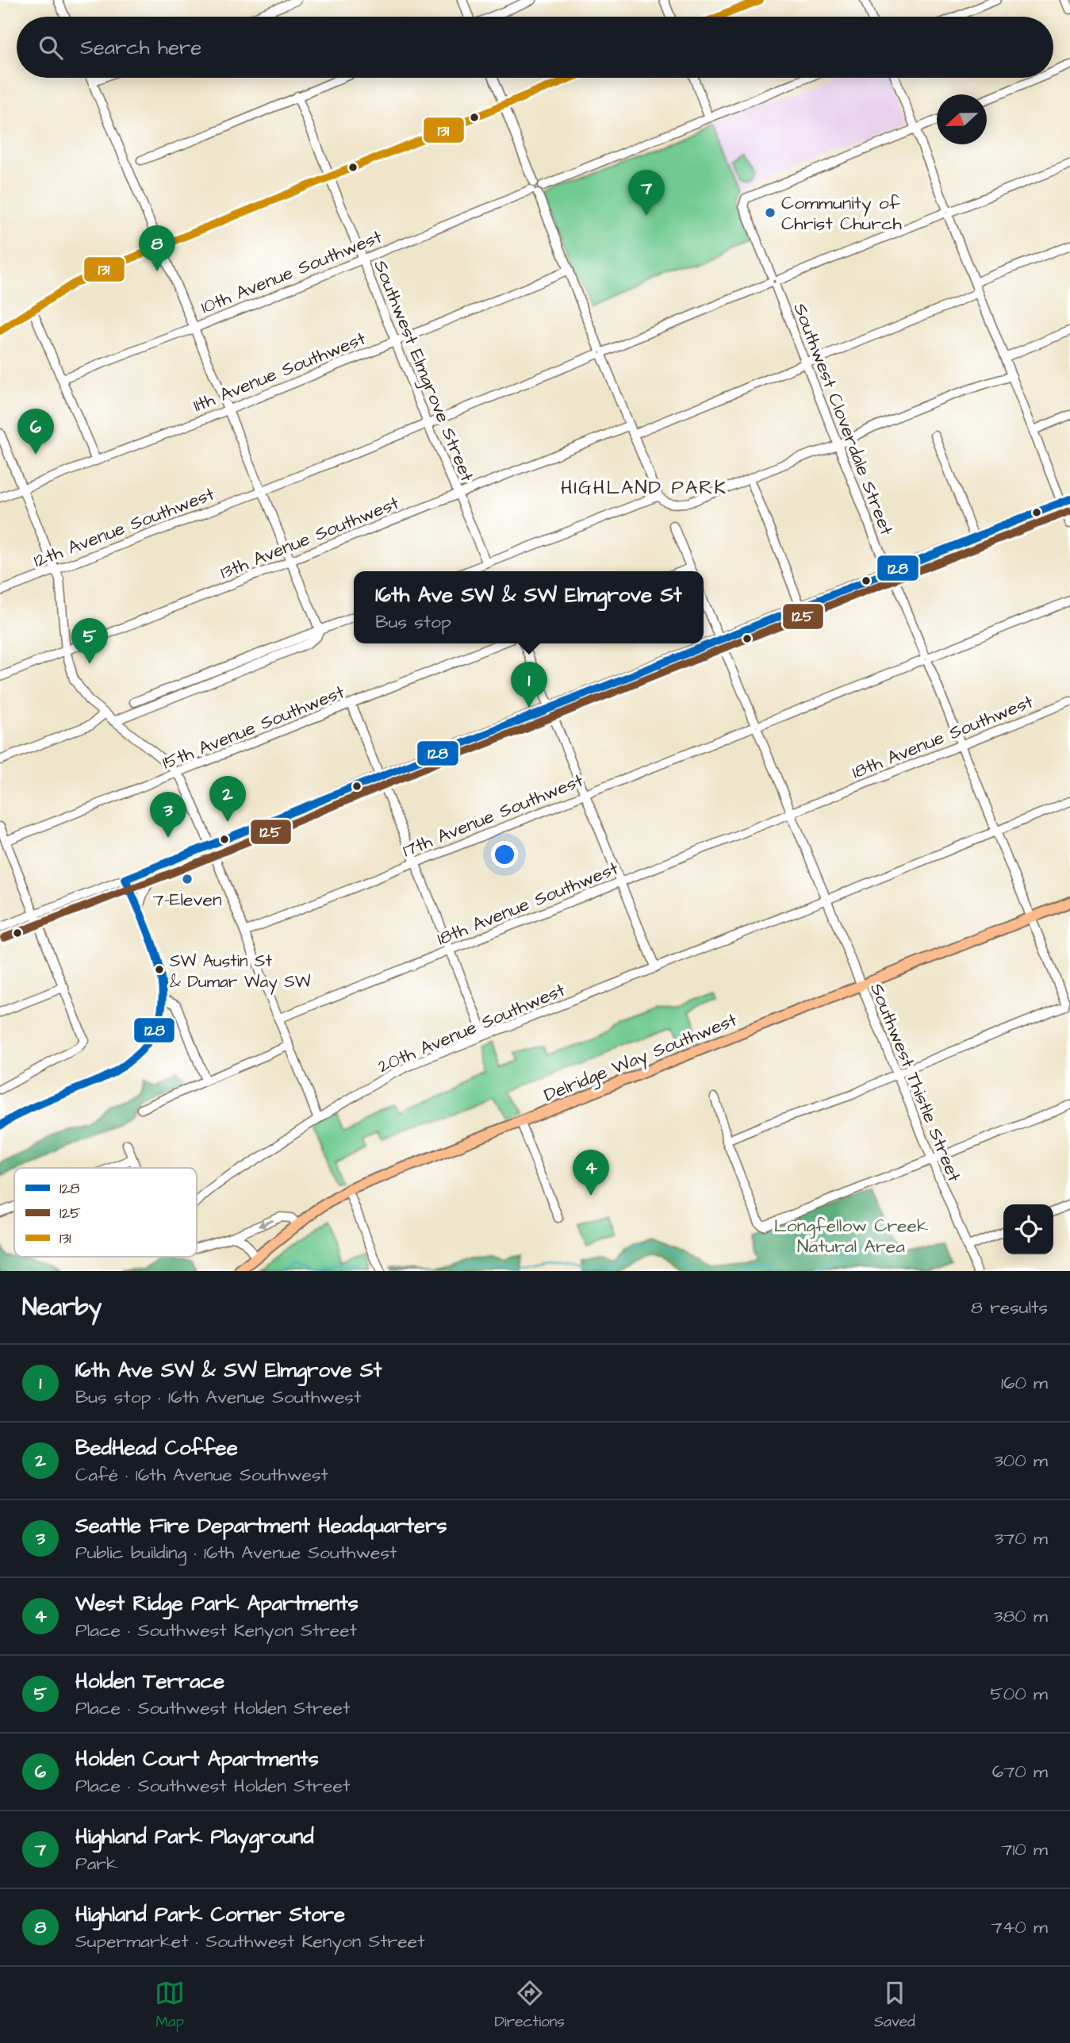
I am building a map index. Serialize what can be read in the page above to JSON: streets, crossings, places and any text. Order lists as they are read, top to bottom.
{
  "streets": {
    "main road": ["Delridge Way Southwest"],
    "street": [
      "10th Avenue Southwest",
      "Southwest Elmgrove Street",
      "11th Avenue Southwest",
      "Southwest Cloverdale Street",
      "12th Avenue Southwest",
      "13th Avenue Southwest",
      "15th Avenue Southwest",
      "18th Avenue Southwest",
      "17th Avenue Southwest",
      "20th Avenue Southwest",
      "Southwest Thistle Street"
    ]
  },
  "crossings": [
    ["10th Avenue Southwest", "Southwest Elmgrove Street"],
    ["Southwest Elmgrove Street", "11th Avenue Southwest"],
    ["Southwest Elmgrove Street", "12th Avenue Southwest"],
    ["Southwest Elmgrove Street", "13th Avenue Southwest"],
    ["Southwest Cloverdale Street", "12th Avenue Southwest"],
    ["Southwest Cloverdale Street", "18th Avenue Southwest"],
    ["Southwest Cloverdale Street", "17th Avenue Southwest"],
    ["Southwest Cloverdale Street", "20th Avenue Southwest"],
    ["Southwest Cloverdale Street", "Delridge Way Southwest"],
    ["18th Avenue Southwest", "Southwest Thistle Street"],
    ["17th Avenue Southwest", "Southwest Thistle Street"],
    ["20th Avenue Southwest", "Southwest Thistle Street"],
    ["Delridge Way Southwest", "Southwest Thistle Street"]
  ],
  "districts": ["HIGHLAND PARK"],
  "parks": ["Longfellow Creek Natural Area"],
  "places": ["Community of Christ Church", "7-Eleven", "SW Austin St & Dumar Way SW"],
  "lines": ["transit line 131", "transit line 128", "transit line 125"],
  "legend": ["128", "125", "131"],
  "north": "left",
  "page": {
    "search": "Search here",
    "pins": [
      "7",
      "8",
      "6",
      "5",
      "1",
      "2",
      "3",
      "4"
    ],
    "popup": ["16th Ave SW & SW Elmgrove St", "Bus stop"],
    "heading": ["Nearby", "8 results"],
    "list": [
      {
        "mark": "1",
        "name": "16th Ave SW & SW Elmgrove St",
        "note": "Bus stop · 16th Avenue Southwest",
        "value": "160 m"
      },
      {
        "mark": "2",
        "name": "BedHead Coffee",
        "note": "Café · 16th Avenue Southwest",
        "value": "300 m"
      },
      {
        "mark": "3",
        "name": "Seattle Fire Department Headquarters",
        "note": "Public building · 16th Avenue Southwest",
        "value": "370 m"
      },
      {
        "mark": "4",
        "name": "West Ridge Park Apartments",
        "note": "Place · Southwest Kenyon Street",
        "value": "380 m"
      },
      {
        "mark": "5",
        "name": "Holden Terrace",
        "note": "Place · Southwest Holden Street",
        "value": "500 m"
      },
      {
        "mark": "6",
        "name": "Holden Court Apartments",
        "note": "Place · Southwest Holden Street",
        "value": "670 m"
      },
      {
        "mark": "7",
        "name": "Highland Park Playground",
        "note": "Park",
        "value": "710 m"
      },
      {
        "mark": "8",
        "name": "Highland Park Corner Store",
        "note": "Supermarket · Southwest Kenyon Street",
        "value": "740 m"
      }
    ],
    "nav": ["Map", "Directions", "Saved"]
  }
}
